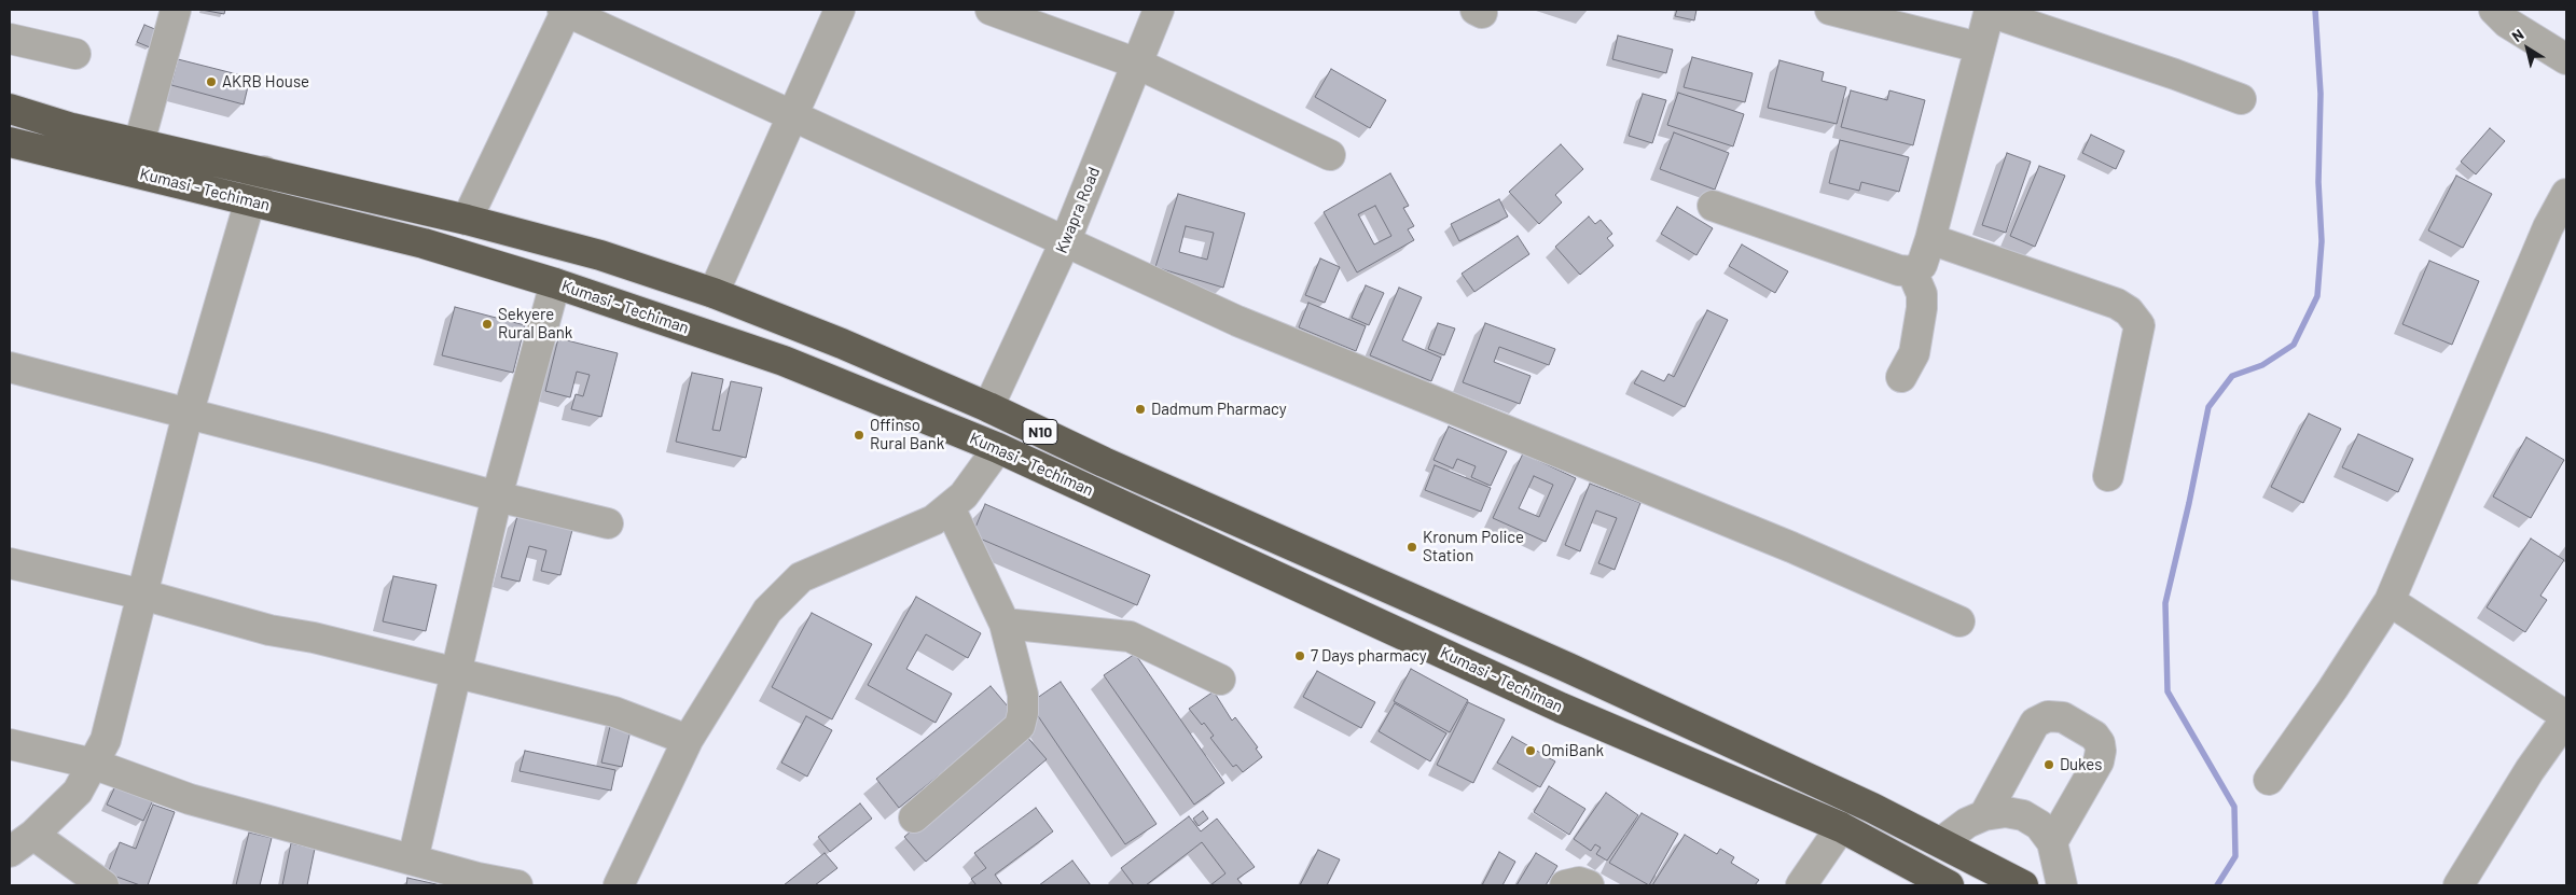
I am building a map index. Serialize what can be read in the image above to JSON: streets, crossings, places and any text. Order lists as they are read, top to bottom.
{
  "streets": {
    "highway": ["Kumasi - Techiman", "N10"],
    "street": ["Kwapra Road"]
  },
  "crossings": [
    ["Kwapra Road", "N10"]
  ],
  "places": [
    "AKRB House",
    "Sekyere Rural Bank",
    "Dadmum Pharmacy",
    "Offinso Rural Bank",
    "Kronum Police Station",
    "7 Days pharmacy",
    "OmiBank",
    "Dukes"
  ],
  "north": "top left"
}
